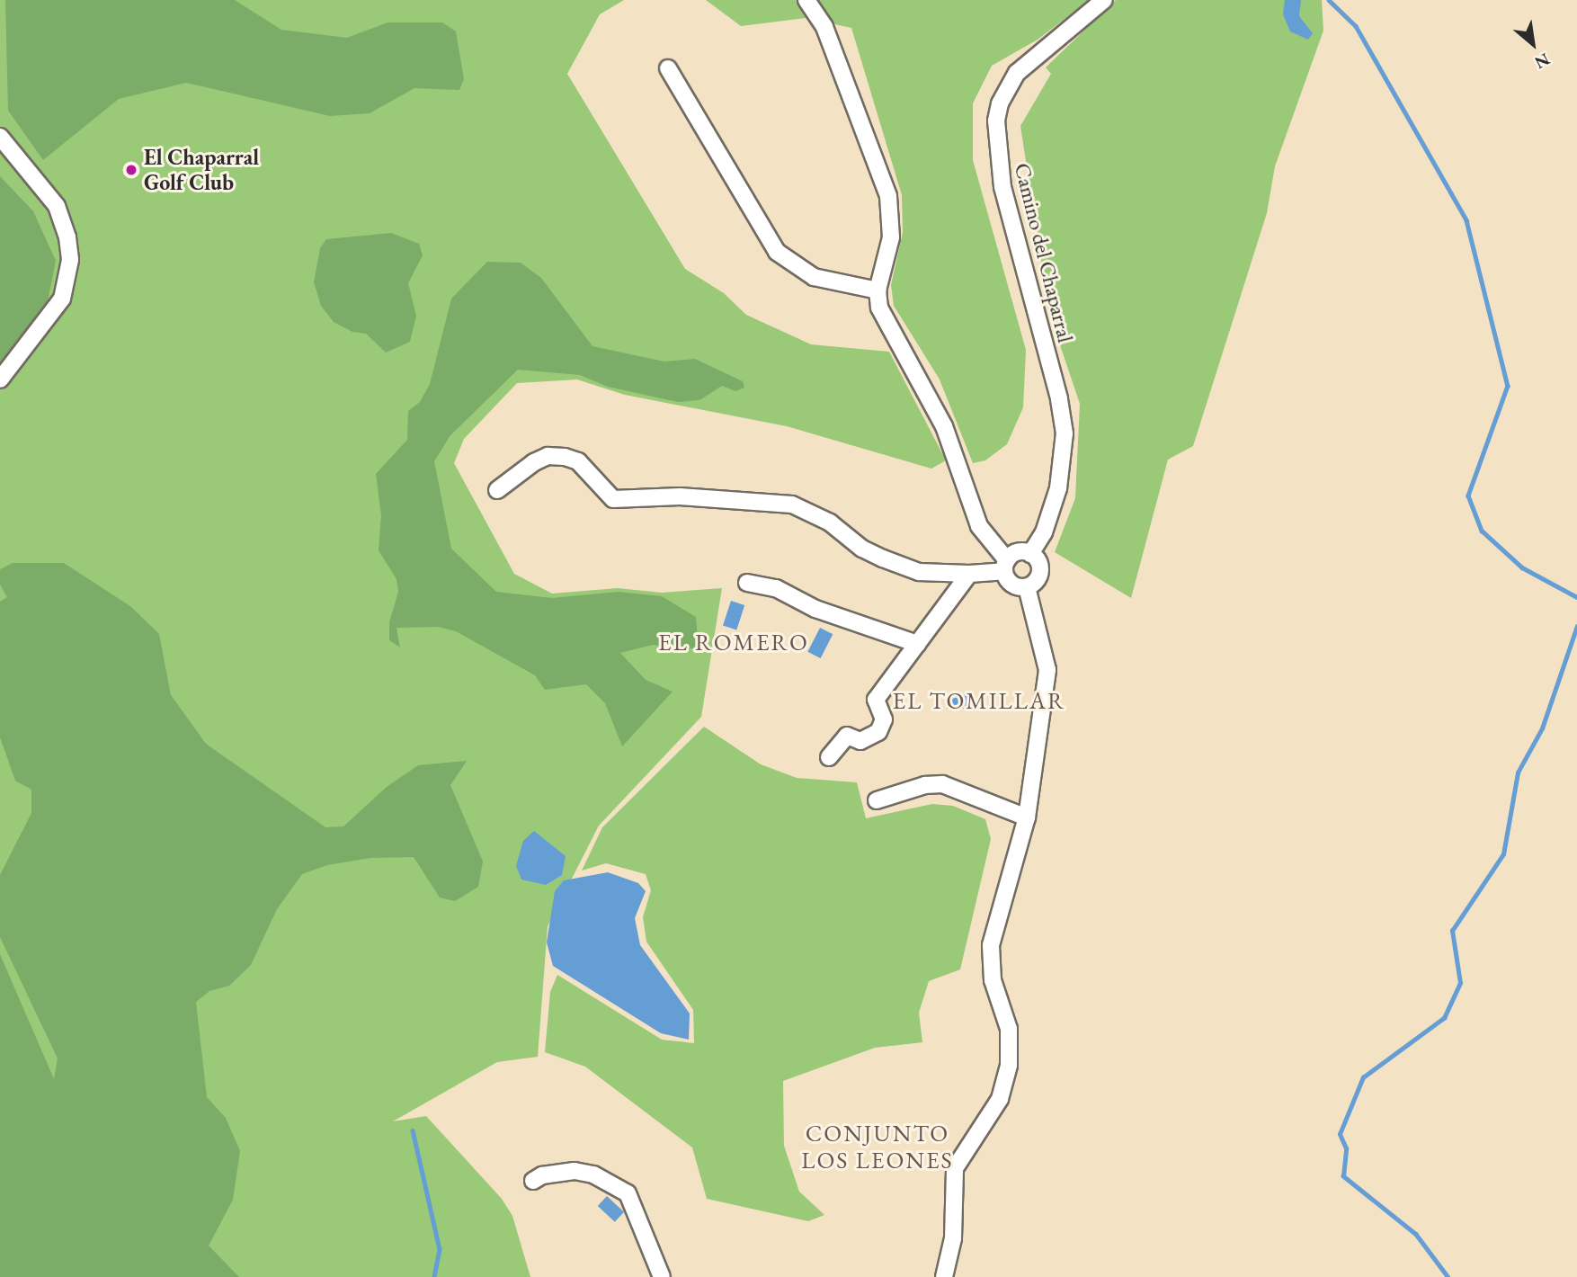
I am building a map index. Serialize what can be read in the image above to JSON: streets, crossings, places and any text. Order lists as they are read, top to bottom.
{
  "streets": {
    "street": ["Camino del Chaparral"]
  },
  "districts": ["EL ROMERO", "EL TOMILLAR", "CONJUNTO LOS LEONES"],
  "places": ["El Chaparral Golf Club"],
  "north": "bottom right"
}
